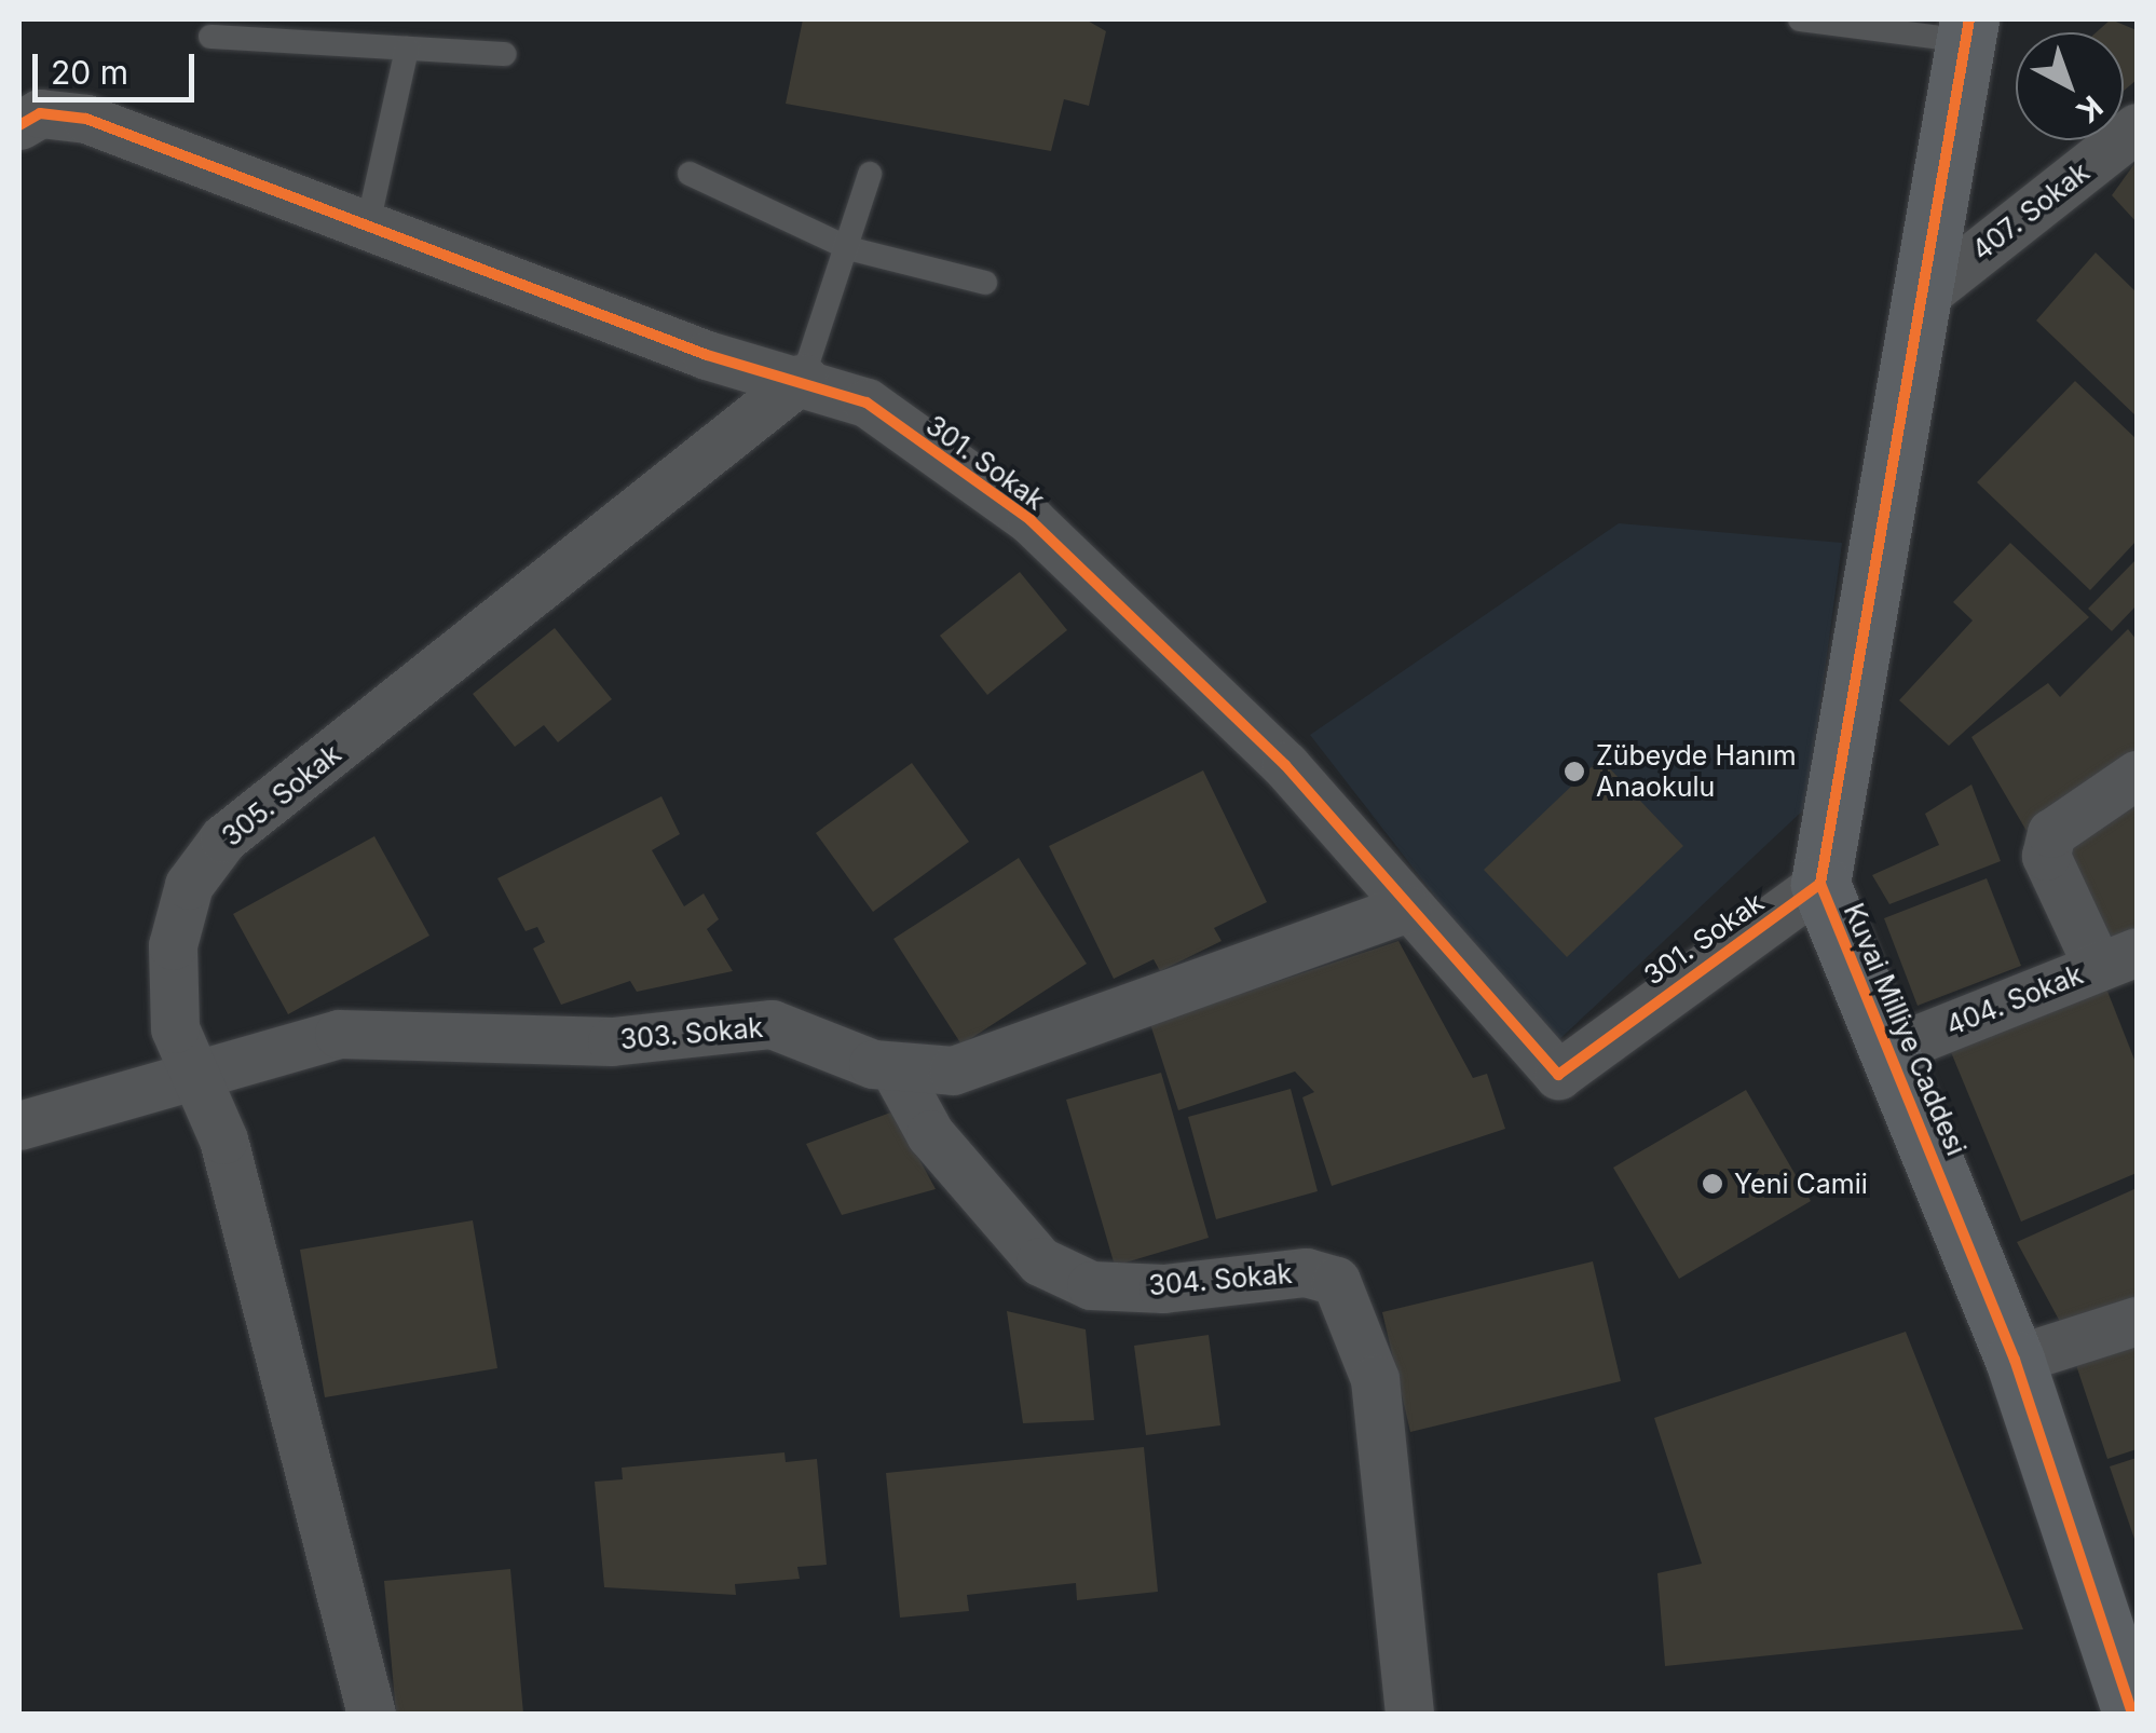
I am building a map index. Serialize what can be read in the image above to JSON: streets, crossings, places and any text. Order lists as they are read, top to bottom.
{
  "streets": {
    "street": [
      "407. Sokak",
      "301. Sokak",
      "305. Sokak",
      "404. Sokak",
      "Kuvai Milliye Caddesi",
      "303. Sokak",
      "304. Sokak"
    ]
  },
  "crossings": [
    ["407. Sokak", "Kuvai Milliye Caddesi"],
    ["301. Sokak", "305. Sokak"],
    ["301. Sokak", "Kuvai Milliye Caddesi"],
    ["301. Sokak", "303. Sokak"],
    ["305. Sokak", "303. Sokak"],
    ["404. Sokak", "Kuvai Milliye Caddesi"],
    ["303. Sokak", "304. Sokak"]
  ],
  "places": ["Zübeyde Hanım Anaokulu", "Yeni Camii"],
  "scale_bar": "20 m",
  "north": "bottom right"
}
